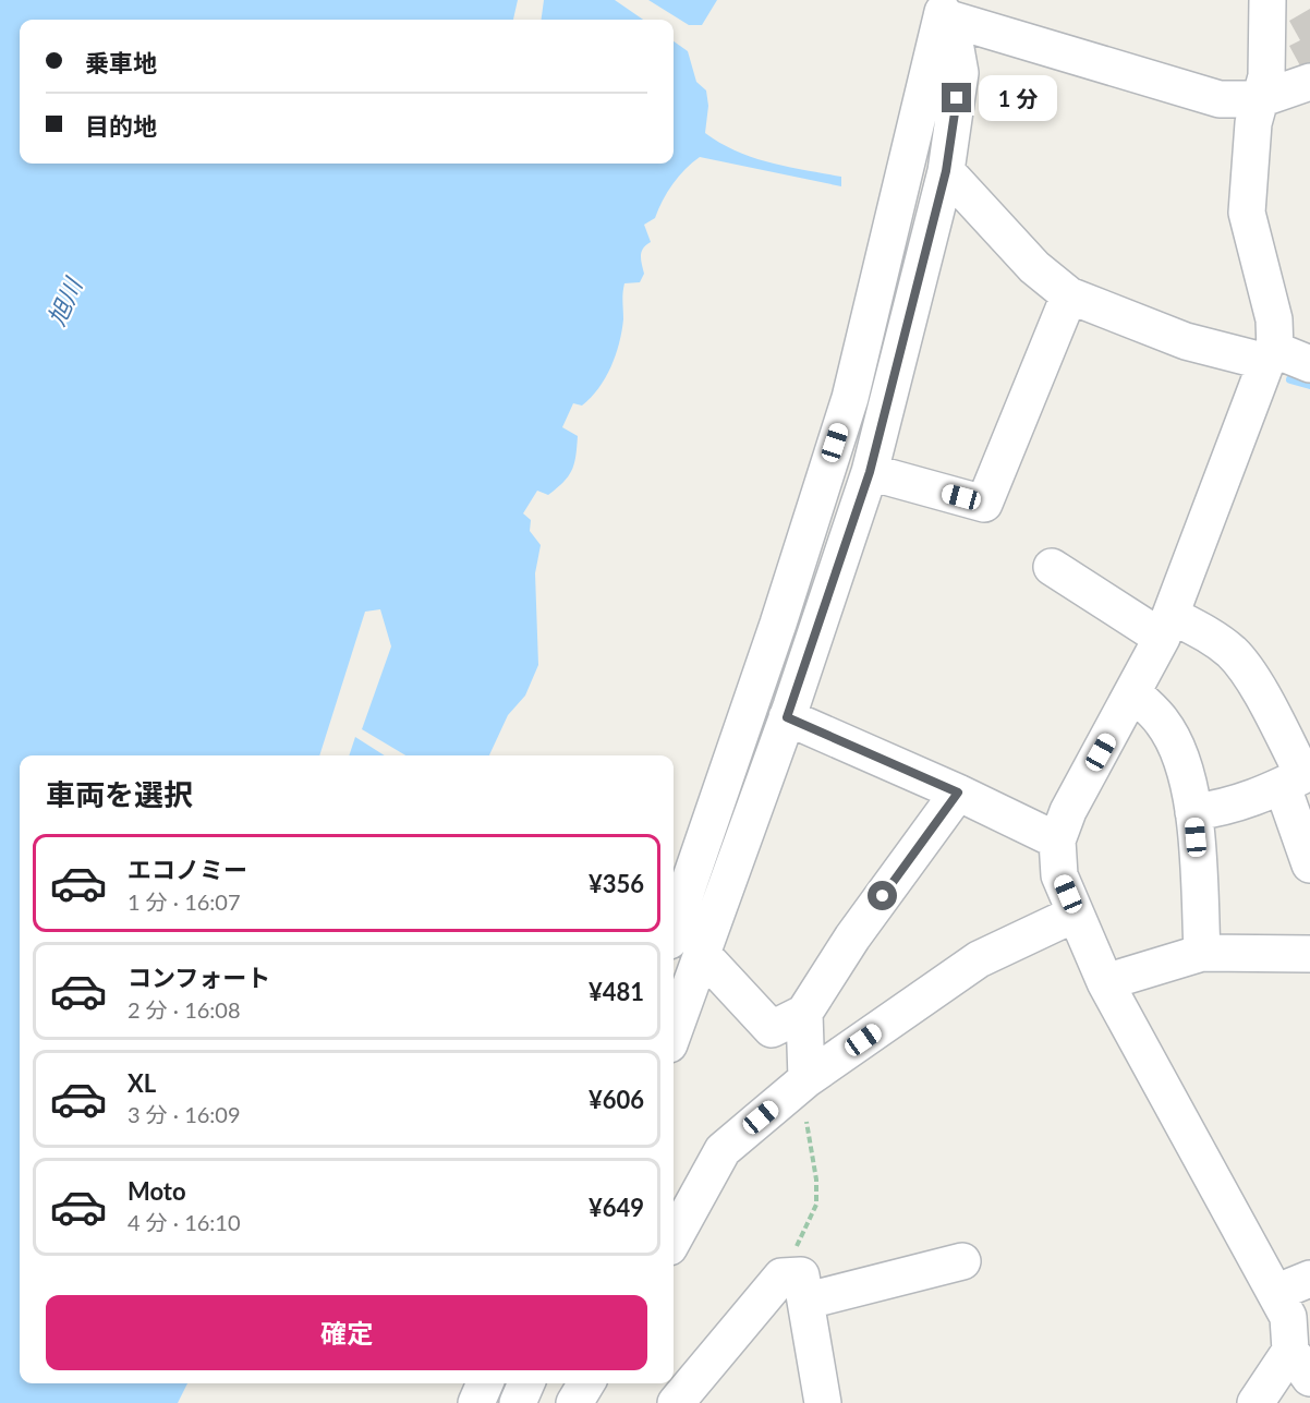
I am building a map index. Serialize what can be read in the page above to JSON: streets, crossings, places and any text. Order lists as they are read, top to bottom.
{
  "water": ["旭川"],
  "page": {
    "banner": ["乗車地", "目的地"],
    "bubble": "1 分",
    "heading": "車両を選択",
    "list": [
      {
        "name": "エコノミー",
        "note": "1 分 · 16:07",
        "value": "¥356"
      },
      {
        "name": "コンフォート",
        "note": "2 分 · 16:08",
        "value": "¥481"
      },
      {
        "name": "XL",
        "note": "3 分 · 16:09",
        "value": "¥606"
      },
      {
        "name": "Moto",
        "note": "4 分 · 16:10",
        "value": "¥649"
      }
    ],
    "buttons": "確定"
  }
}
